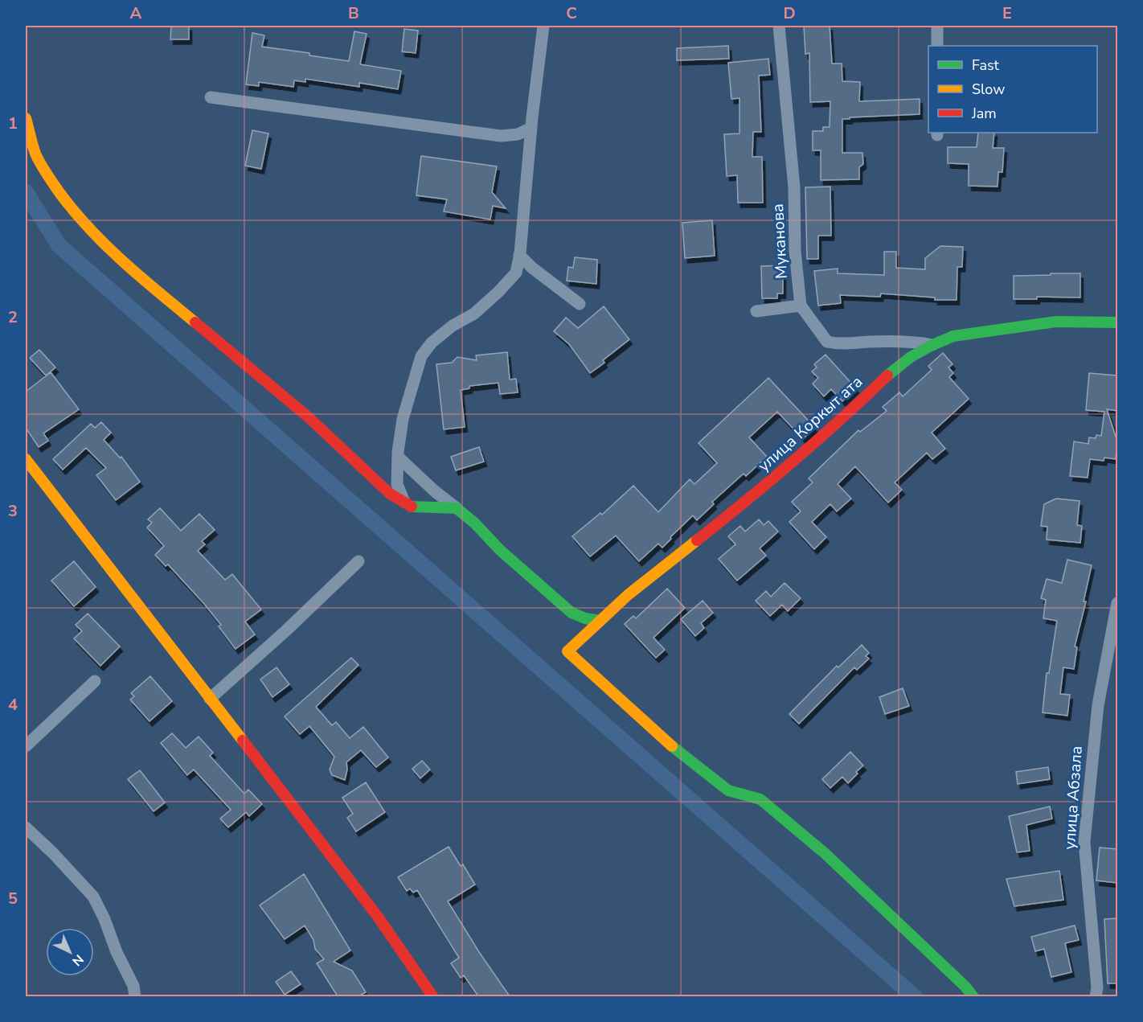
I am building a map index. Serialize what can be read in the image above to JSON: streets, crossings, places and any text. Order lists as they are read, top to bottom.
{
  "streets": {
    "street": ["Муканова", "улица Коркыт ата", "улица Абзала"]
  },
  "legend": ["Fast", "Slow", "Jam"],
  "north": "bottom right",
  "grid": {
    "columns": [
      "A",
      "B",
      "C",
      "D",
      "E"
    ],
    "rows": [
      "1",
      "2",
      "3",
      "4",
      "5"
    ]
  }
}
